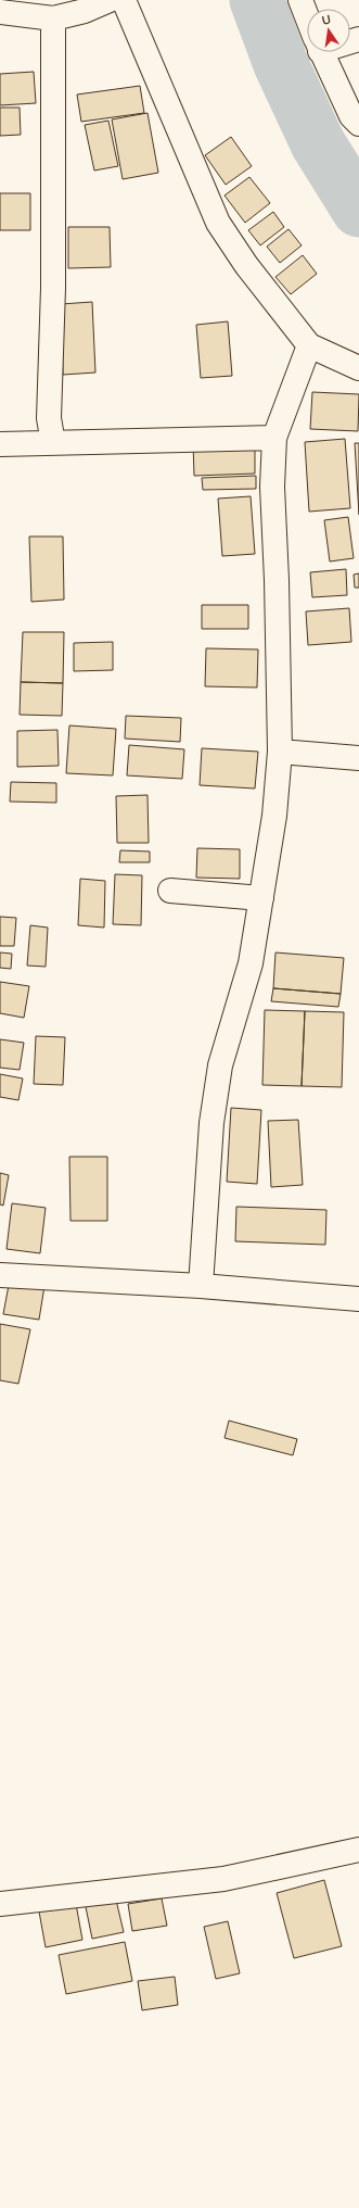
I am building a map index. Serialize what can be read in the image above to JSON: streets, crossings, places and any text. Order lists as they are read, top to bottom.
{
  "north": "top"
}
